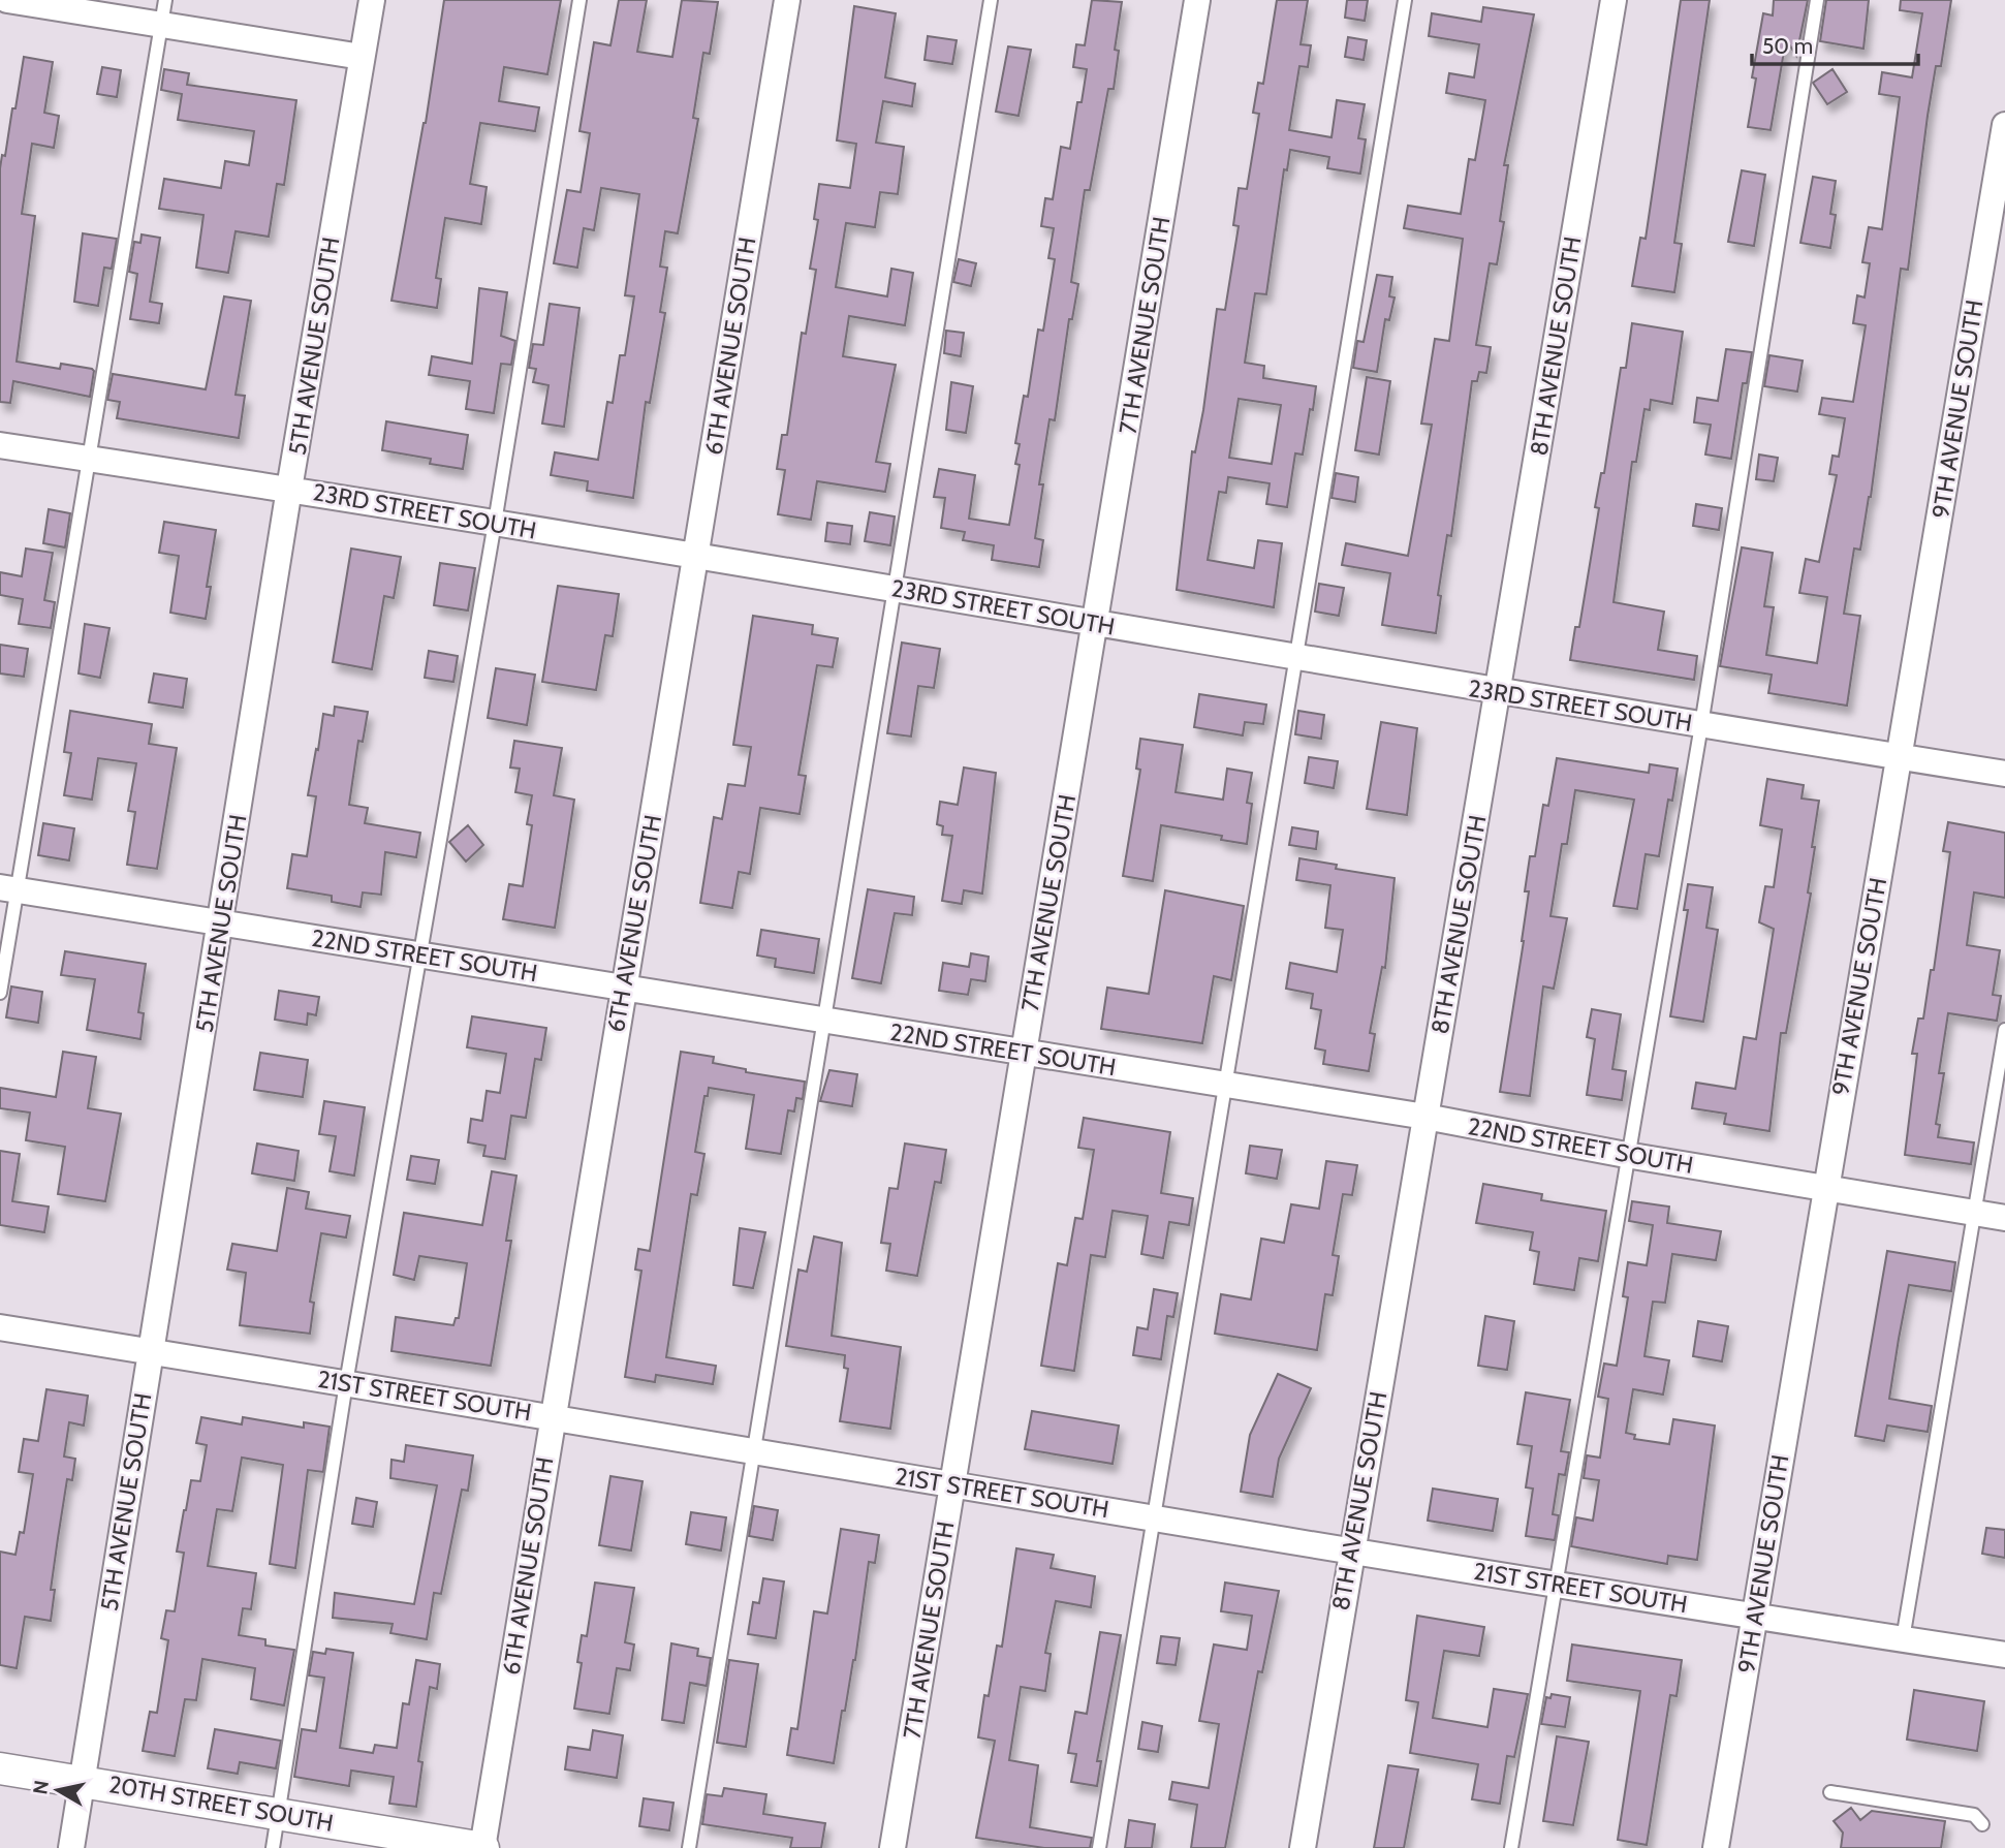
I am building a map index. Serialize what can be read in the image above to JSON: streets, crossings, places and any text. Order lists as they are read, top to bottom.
{
  "streets": {
    "street": [
      "7TH AVENUE SOUTH",
      "5TH AVENUE SOUTH",
      "6TH AVENUE SOUTH",
      "8TH AVENUE SOUTH",
      "9TH AVENUE SOUTH",
      "23RD STREET SOUTH",
      "22ND STREET SOUTH",
      "21ST STREET SOUTH",
      "20TH STREET SOUTH"
    ]
  },
  "crossings": [
    ["7TH AVENUE SOUTH", "23RD STREET SOUTH"],
    ["7TH AVENUE SOUTH", "22ND STREET SOUTH"],
    ["7TH AVENUE SOUTH", "21ST STREET SOUTH"],
    ["5TH AVENUE SOUTH", "23RD STREET SOUTH"],
    ["5TH AVENUE SOUTH", "22ND STREET SOUTH"],
    ["5TH AVENUE SOUTH", "21ST STREET SOUTH"],
    ["5TH AVENUE SOUTH", "20TH STREET SOUTH"],
    ["6TH AVENUE SOUTH", "23RD STREET SOUTH"],
    ["6TH AVENUE SOUTH", "22ND STREET SOUTH"],
    ["6TH AVENUE SOUTH", "21ST STREET SOUTH"],
    ["6TH AVENUE SOUTH", "20TH STREET SOUTH"],
    ["8TH AVENUE SOUTH", "23RD STREET SOUTH"],
    ["8TH AVENUE SOUTH", "22ND STREET SOUTH"],
    ["8TH AVENUE SOUTH", "21ST STREET SOUTH"],
    ["9TH AVENUE SOUTH", "23RD STREET SOUTH"],
    ["9TH AVENUE SOUTH", "22ND STREET SOUTH"],
    ["9TH AVENUE SOUTH", "21ST STREET SOUTH"]
  ],
  "scale_bar": "50 m",
  "north": "left"
}
